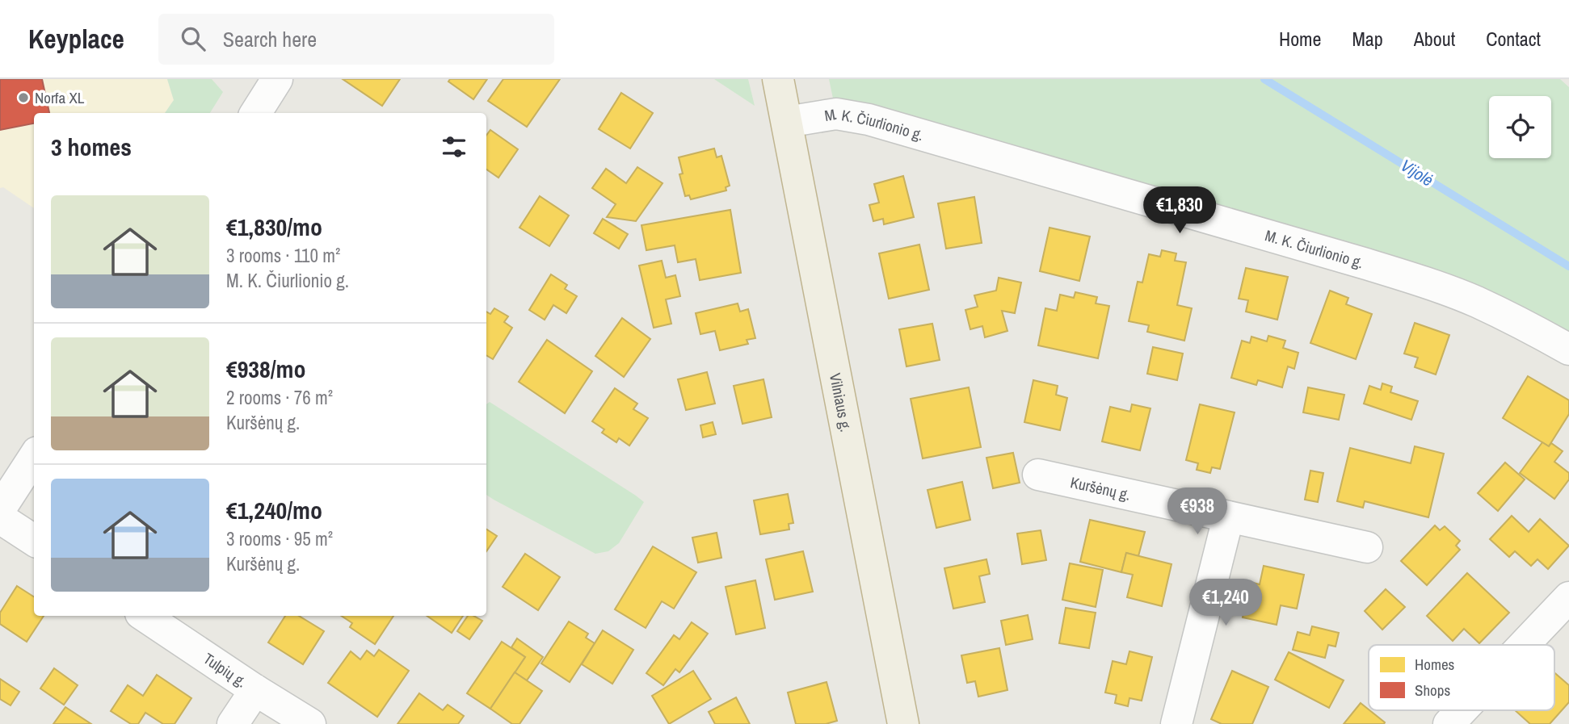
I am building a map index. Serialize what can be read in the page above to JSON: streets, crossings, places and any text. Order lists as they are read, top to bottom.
{
  "streets": {
    "highway": ["Vilniaus g."],
    "street": ["M. K. Čiurlionio g.", "Kuršėnų g.", "Tulpių g."]
  },
  "crossings": [
    ["M. K. Čiurlionio g.", "Vilniaus g."]
  ],
  "water": ["Vijolė"],
  "places": ["Norfa XL"],
  "legend": ["Homes", "Shops"],
  "page": {
    "header": "Keyplace",
    "search": "Search here",
    "nav": [
      "Home",
      "Map",
      "About",
      "Contact"
    ],
    "heading": "3 homes",
    "list": [
      {
        "name": "€1,830/mo",
        "note": "3 rooms · 110 m² · M. K. Čiurlionio g."
      },
      {
        "name": "€938/mo",
        "note": "2 rooms · 76 m² · Kuršėnų g."
      },
      {
        "name": "€1,240/mo",
        "note": "3 rooms · 95 m² · Kuršėnų g."
      }
    ],
    "price": ["€1,830", "€938", "€1,240"]
  }
}
